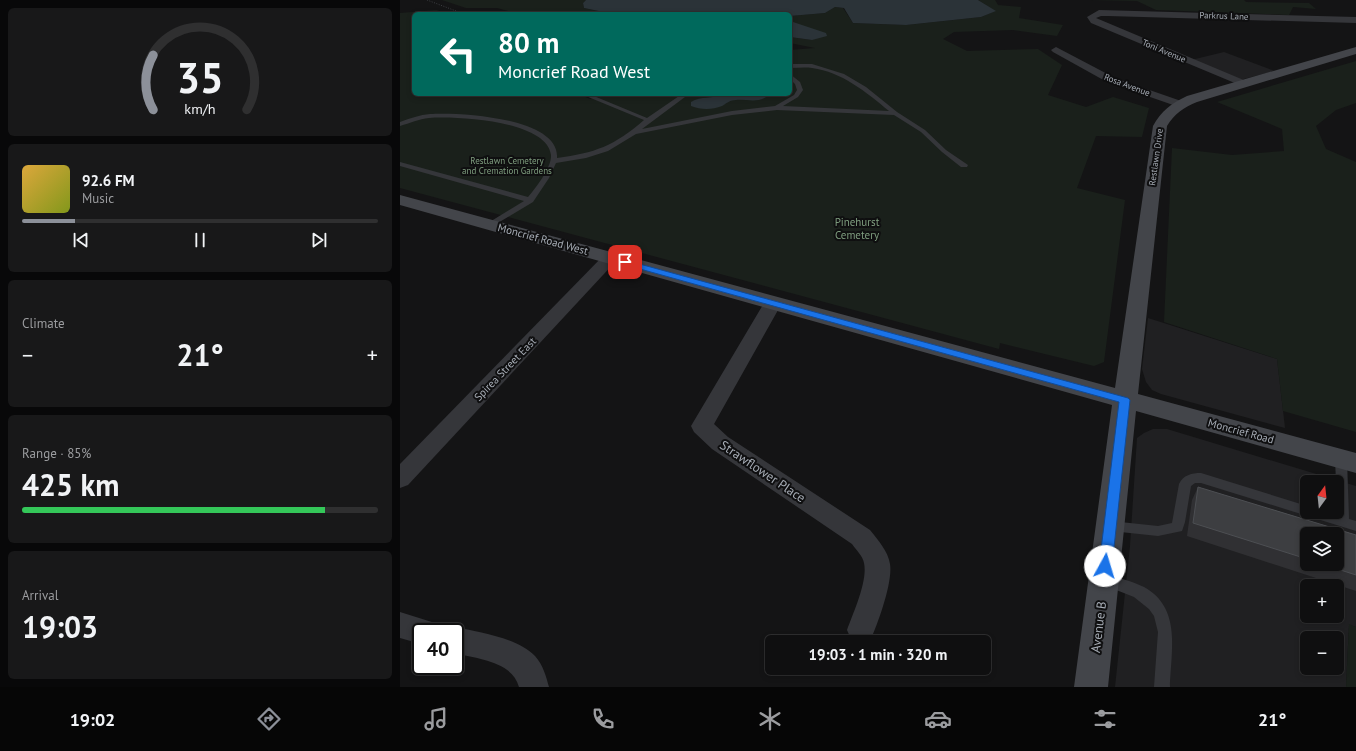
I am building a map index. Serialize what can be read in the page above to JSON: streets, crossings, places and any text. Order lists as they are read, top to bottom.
{
  "streets": {
    "street": [
      "Parkrus Lane",
      "Toni Avenue",
      "Rosa Avenue",
      "Restlawn Drive",
      "Moncrief Road West",
      "Spirea Street East",
      "Moncrief Road",
      "Strawflower Place",
      "Avenue B"
    ]
  },
  "crossings": [
    ["Parkrus Lane", "Toni Avenue"],
    ["Toni Avenue", "Restlawn Drive"],
    ["Rosa Avenue", "Restlawn Drive"],
    ["Restlawn Drive", "Moncrief Road West"],
    ["Restlawn Drive", "Moncrief Road"],
    ["Restlawn Drive", "Avenue B"],
    ["Moncrief Road West", "Spirea Street East"],
    ["Moncrief Road West", "Moncrief Road"],
    ["Moncrief Road West", "Strawflower Place"],
    ["Moncrief Road West", "Avenue B"],
    ["Moncrief Road", "Avenue B"]
  ],
  "parks": ["Restlawn Cemetery and Cremation Gardens", "Pinehurst Cemetery"],
  "north": "top",
  "page": {
    "turn": ["80 m", "Moncrief Road West"],
    "song": ["92.6 FM", "Music"],
    "tile": [
      "Climate",
      ["Range · 85%", "425 km"],
      ["Arrival", "19:03"]
    ],
    "heat": ["−", "21°", "+"],
    "map_buttons": ["+", "−"],
    "limit": "40",
    "trip": "19:03 · 1 min · 320 m",
    "tabs": ["19:02", "21°"],
    "gauge": ["35", "km/h"]
  }
}
